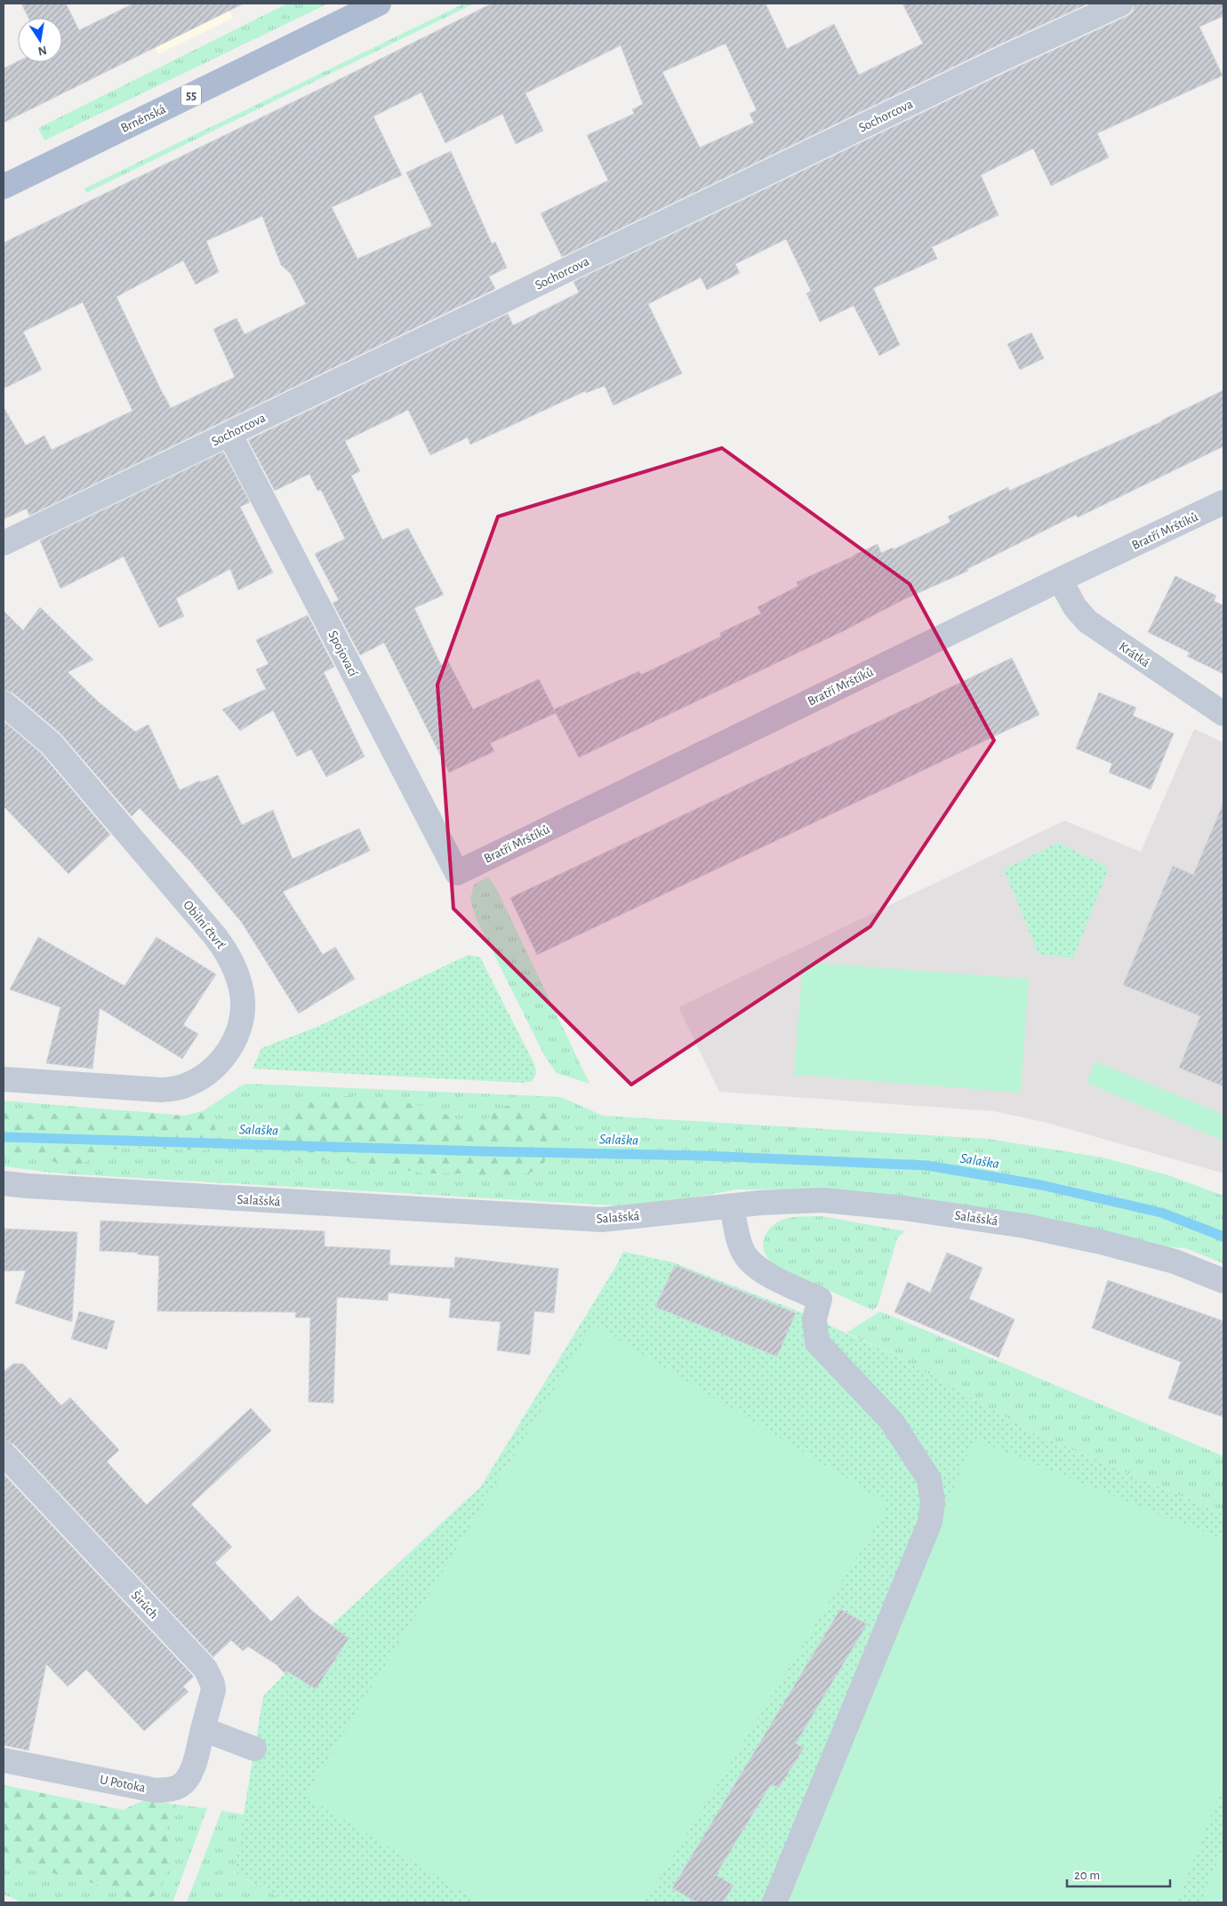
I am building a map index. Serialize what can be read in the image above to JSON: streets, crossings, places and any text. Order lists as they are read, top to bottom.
{
  "streets": {
    "main road": ["55", "Brněnská"],
    "street": [
      "Sochorcova",
      "Bratří Mrštíků",
      "Spojovací",
      "Krátká",
      "Obilní čtvrť",
      "Salašská",
      "Širůch",
      "U Potoka"
    ]
  },
  "crossings": [
    ["Sochorcova", "Spojovací"],
    ["Bratří Mrštíků", "Spojovací"],
    ["Bratří Mrštíků", "Krátká"],
    ["Širůch", "U Potoka"]
  ],
  "water": ["Salaška"],
  "scale_bar": "20 m",
  "north": "bottom"
}
